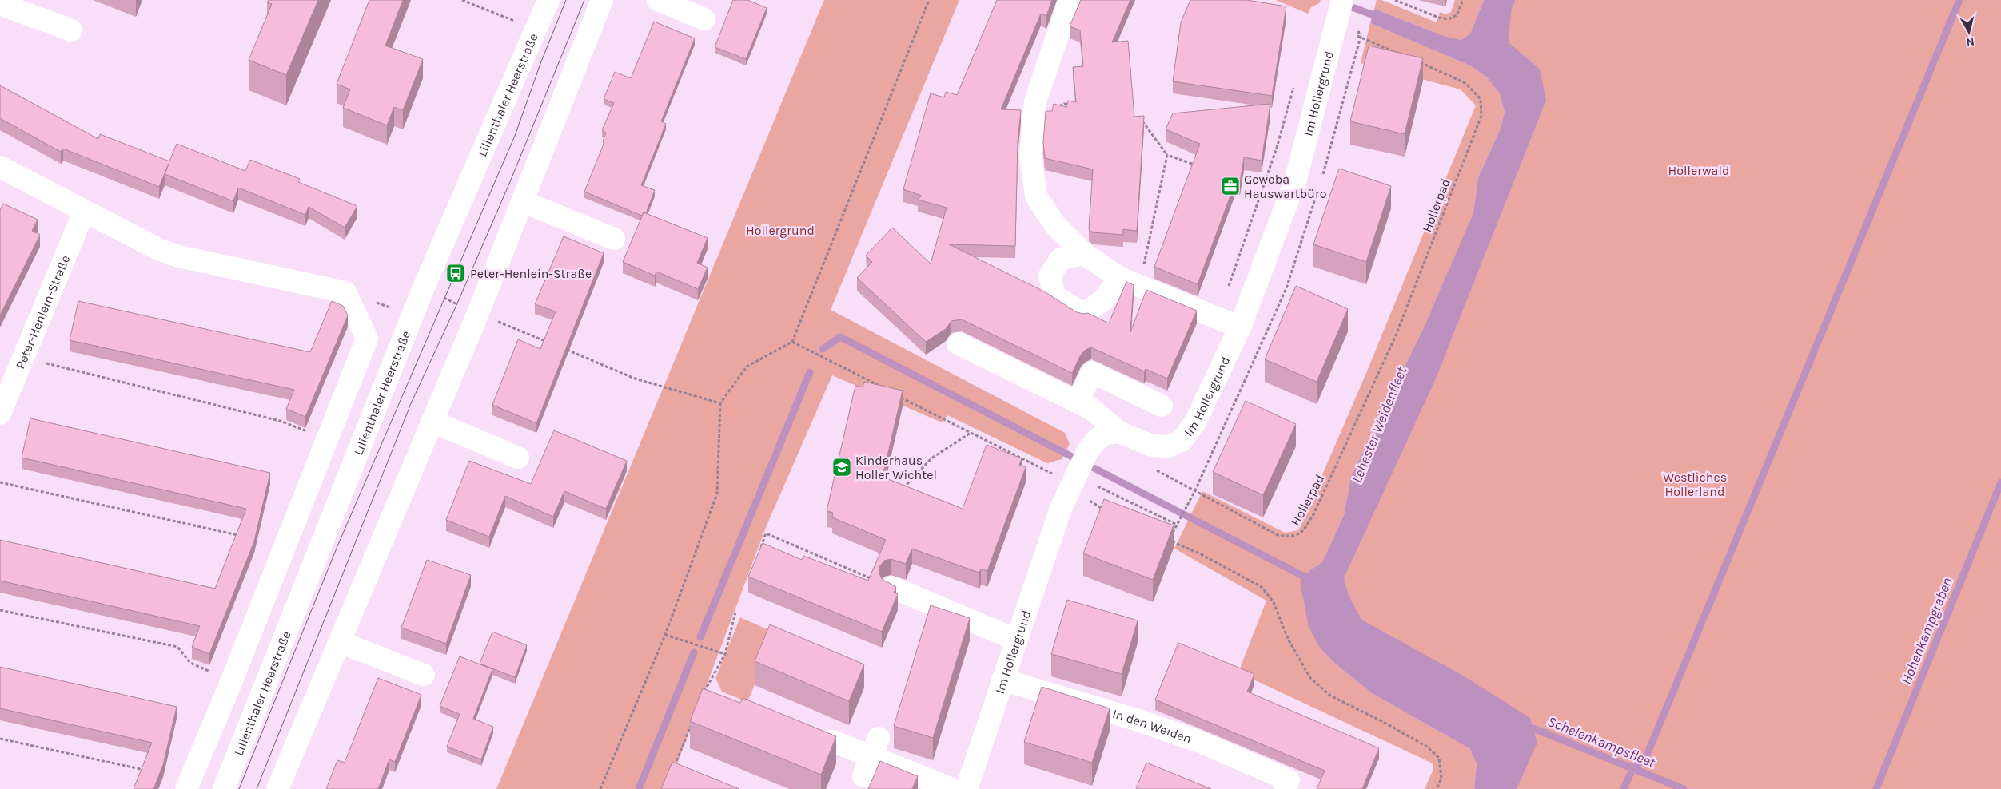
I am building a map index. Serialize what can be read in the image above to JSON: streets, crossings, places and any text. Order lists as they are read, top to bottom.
{
  "streets": {
    "street": [
      "Im Hollergrund",
      "Lilienthaler Heerstraße",
      "Peter-Henlein-Straße",
      "In den Weiden"
    ],
    "path": ["Hollerpad"]
  },
  "crossings": [
    ["Im Hollergrund", "In den Weiden"]
  ],
  "water": ["Lehester Weidenfleet", "Hohenkampgraben", "Schelenkampsfleet"],
  "parks": ["Hollerwald", "Hollergrund", "Westliches Hollerland"],
  "places": {
    "office": ["Gewoba Hauswartbüro"],
    "bus stop": ["Peter-Henlein-Straße"],
    "school or university": ["Kinderhaus Holler Wichtel"]
  },
  "north": "bottom"
}
